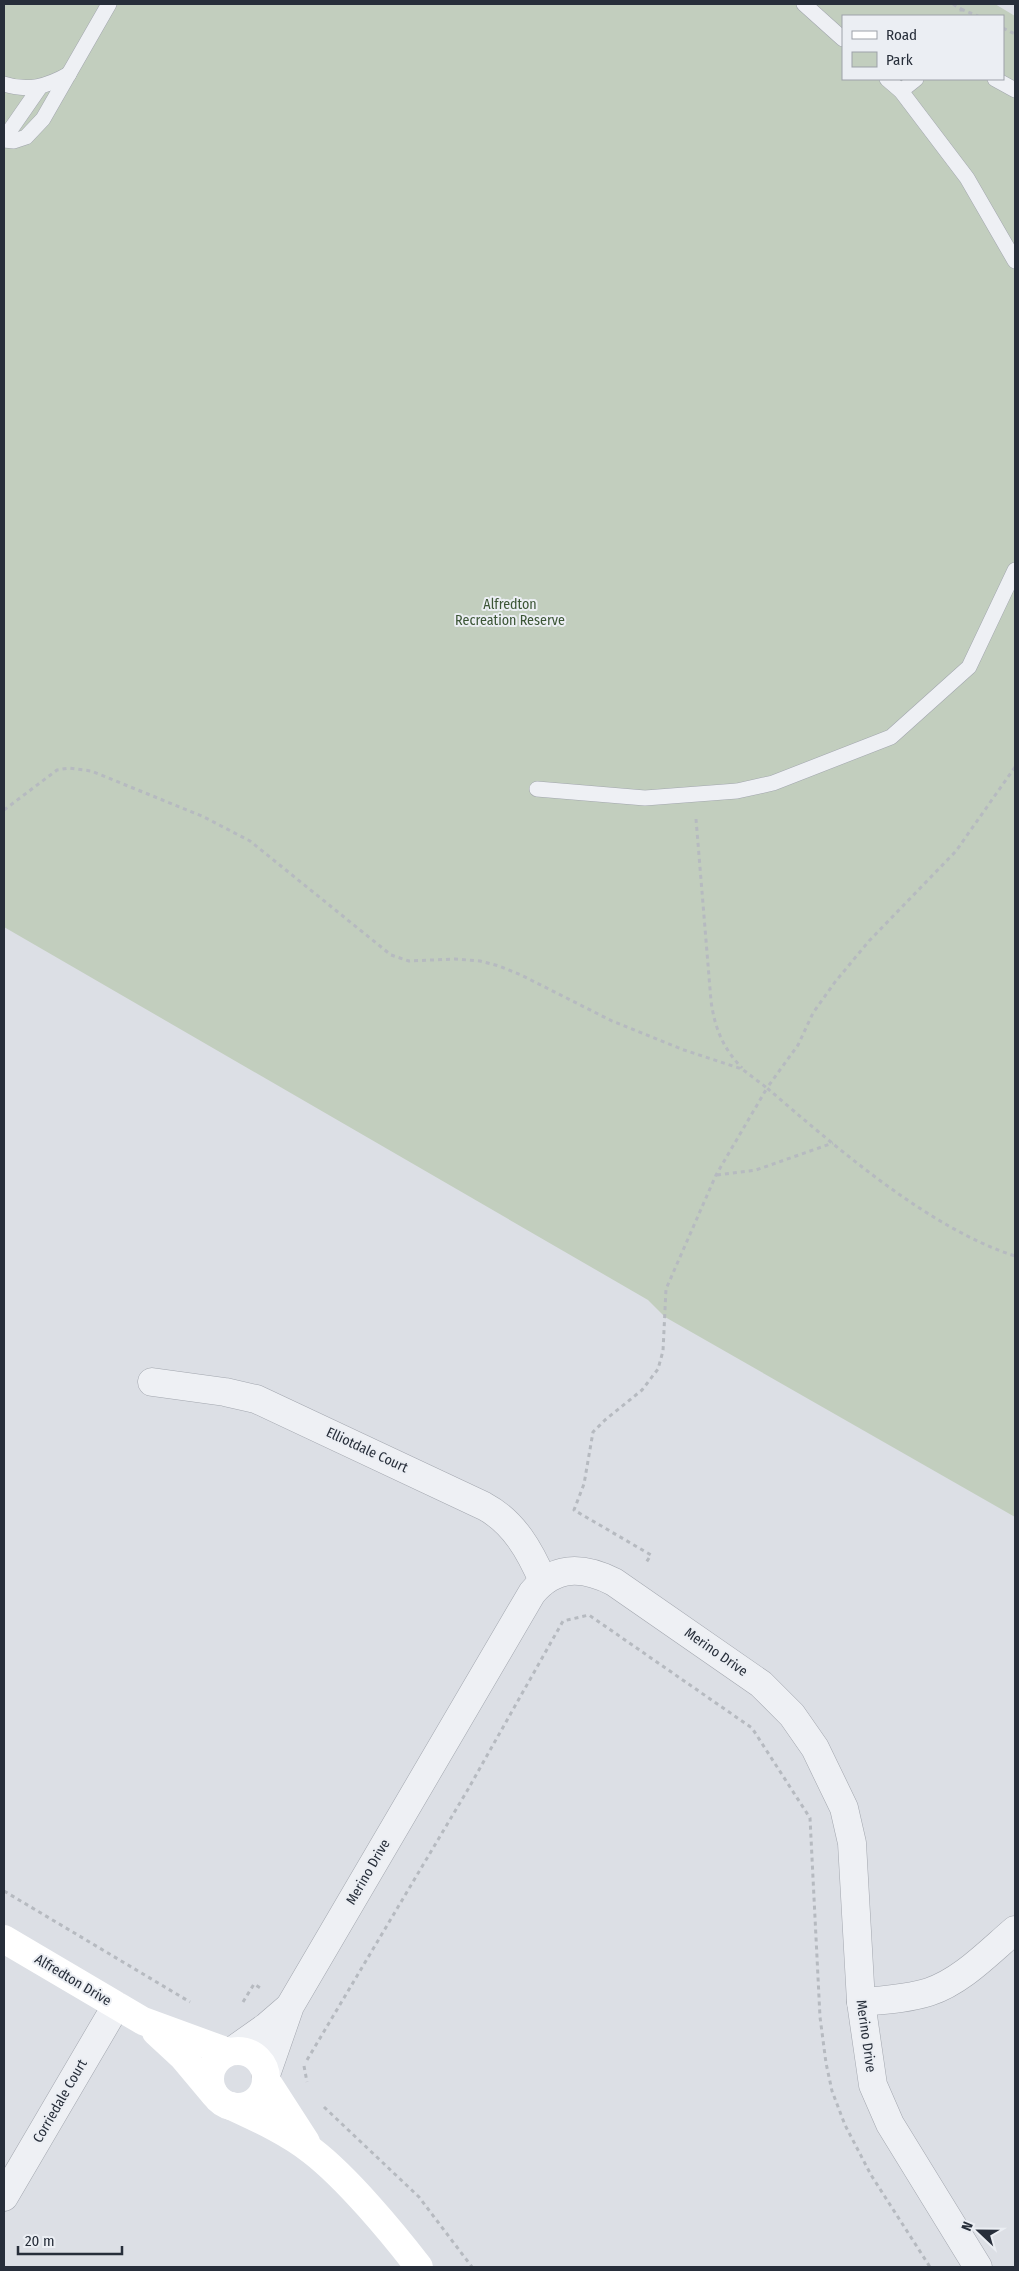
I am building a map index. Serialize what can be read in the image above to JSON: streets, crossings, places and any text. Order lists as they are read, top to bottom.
{
  "streets": {
    "street": [
      "Elliotdale Court",
      "Merino Drive",
      "Alfredton Drive",
      "Corriedale Court"
    ]
  },
  "crossings": [
    ["Elliotdale Court", "Merino Drive"],
    ["Merino Drive", "Alfredton Drive"],
    ["Alfredton Drive", "Corriedale Court"]
  ],
  "parks": ["Alfredton Recreation Reserve"],
  "legend": ["Road", "Park"],
  "scale_bar": "20 m",
  "north": "left"
}
